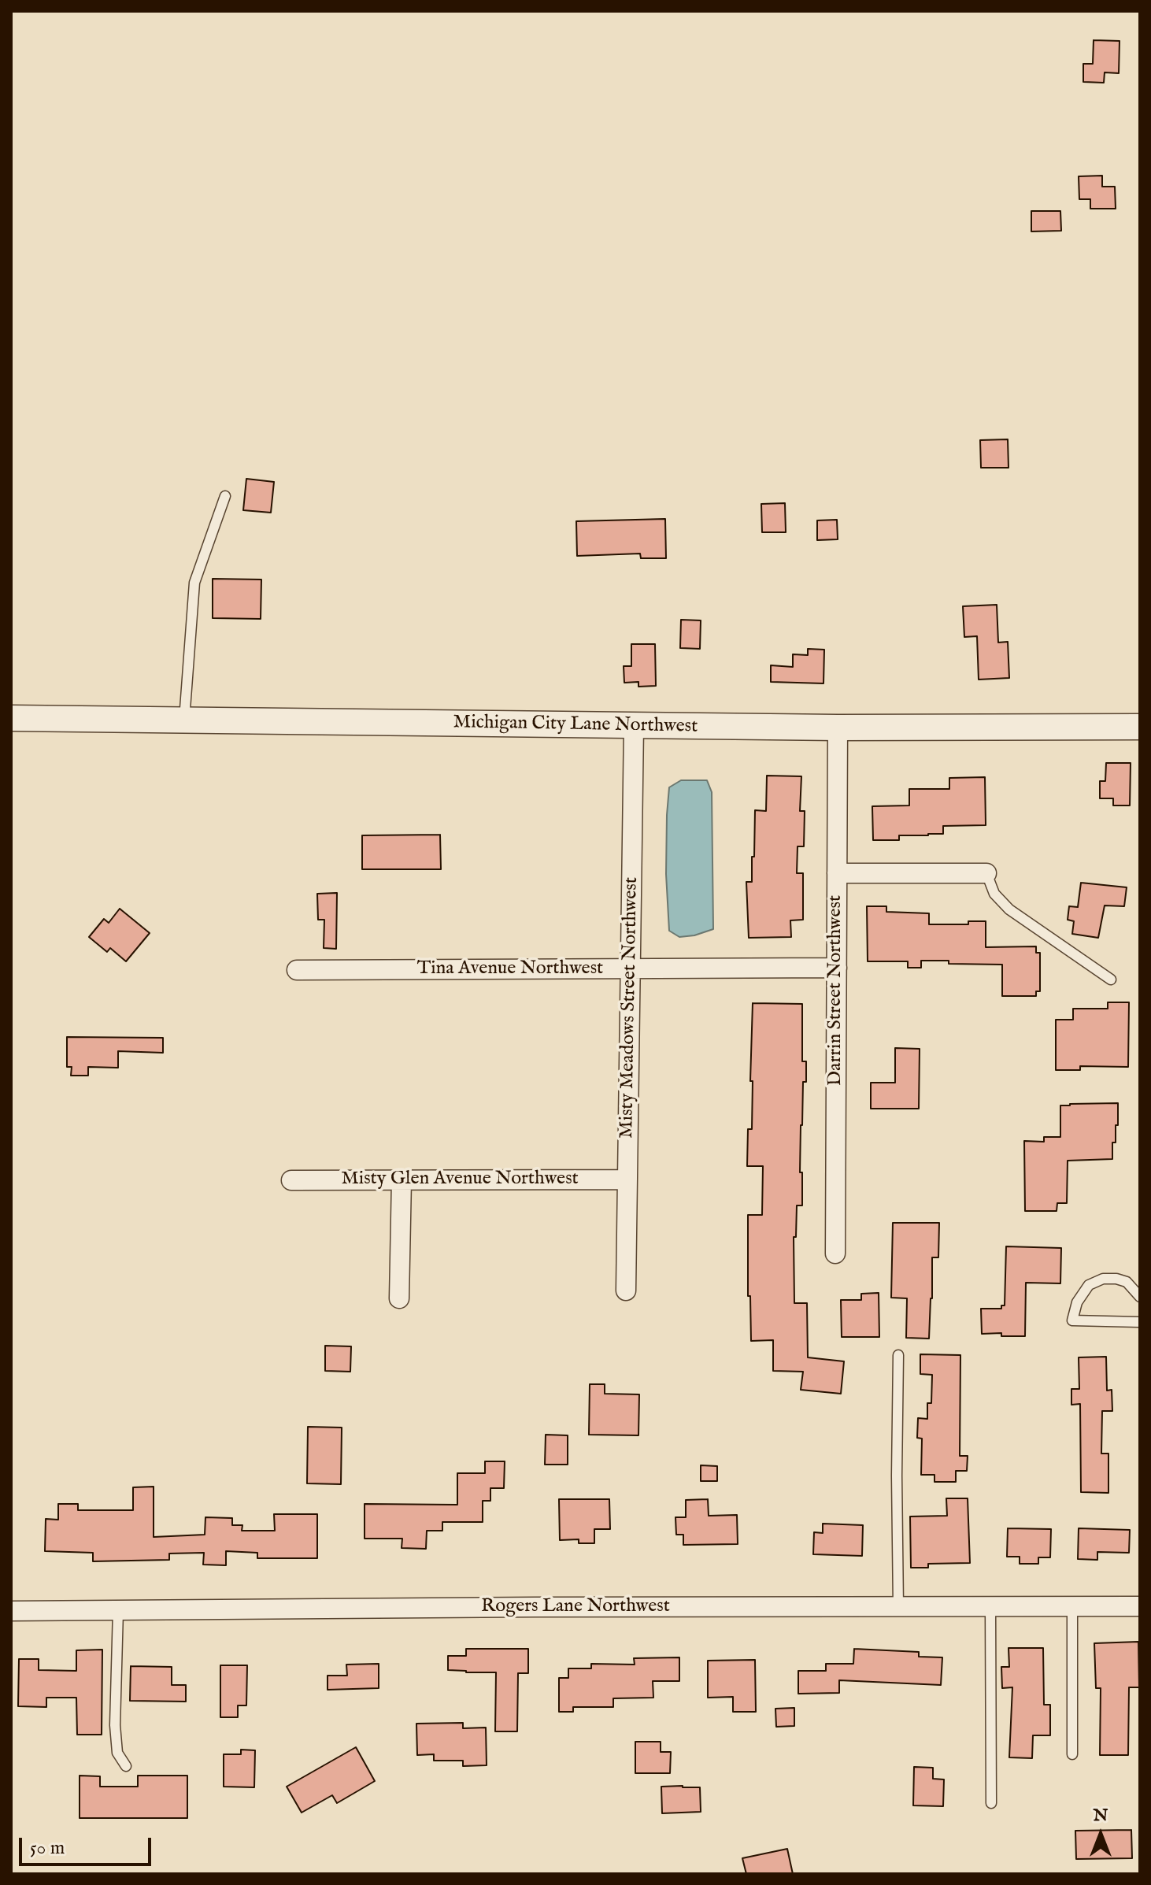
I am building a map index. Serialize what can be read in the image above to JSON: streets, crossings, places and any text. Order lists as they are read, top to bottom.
{
  "streets": {
    "street": [
      "Michigan City Lane Northwest",
      "Tina Avenue Northwest",
      "Darrin Street Northwest",
      "Misty Meadows Street Northwest",
      "Misty Glen Avenue Northwest",
      "Rogers Lane Northwest"
    ]
  },
  "crossings": [
    ["Michigan City Lane Northwest", "Darrin Street Northwest"],
    ["Michigan City Lane Northwest", "Misty Meadows Street Northwest"],
    ["Tina Avenue Northwest", "Darrin Street Northwest"],
    ["Tina Avenue Northwest", "Misty Meadows Street Northwest"],
    ["Misty Meadows Street Northwest", "Misty Glen Avenue Northwest"]
  ],
  "scale_bar": "50 m",
  "north": "top"
}
